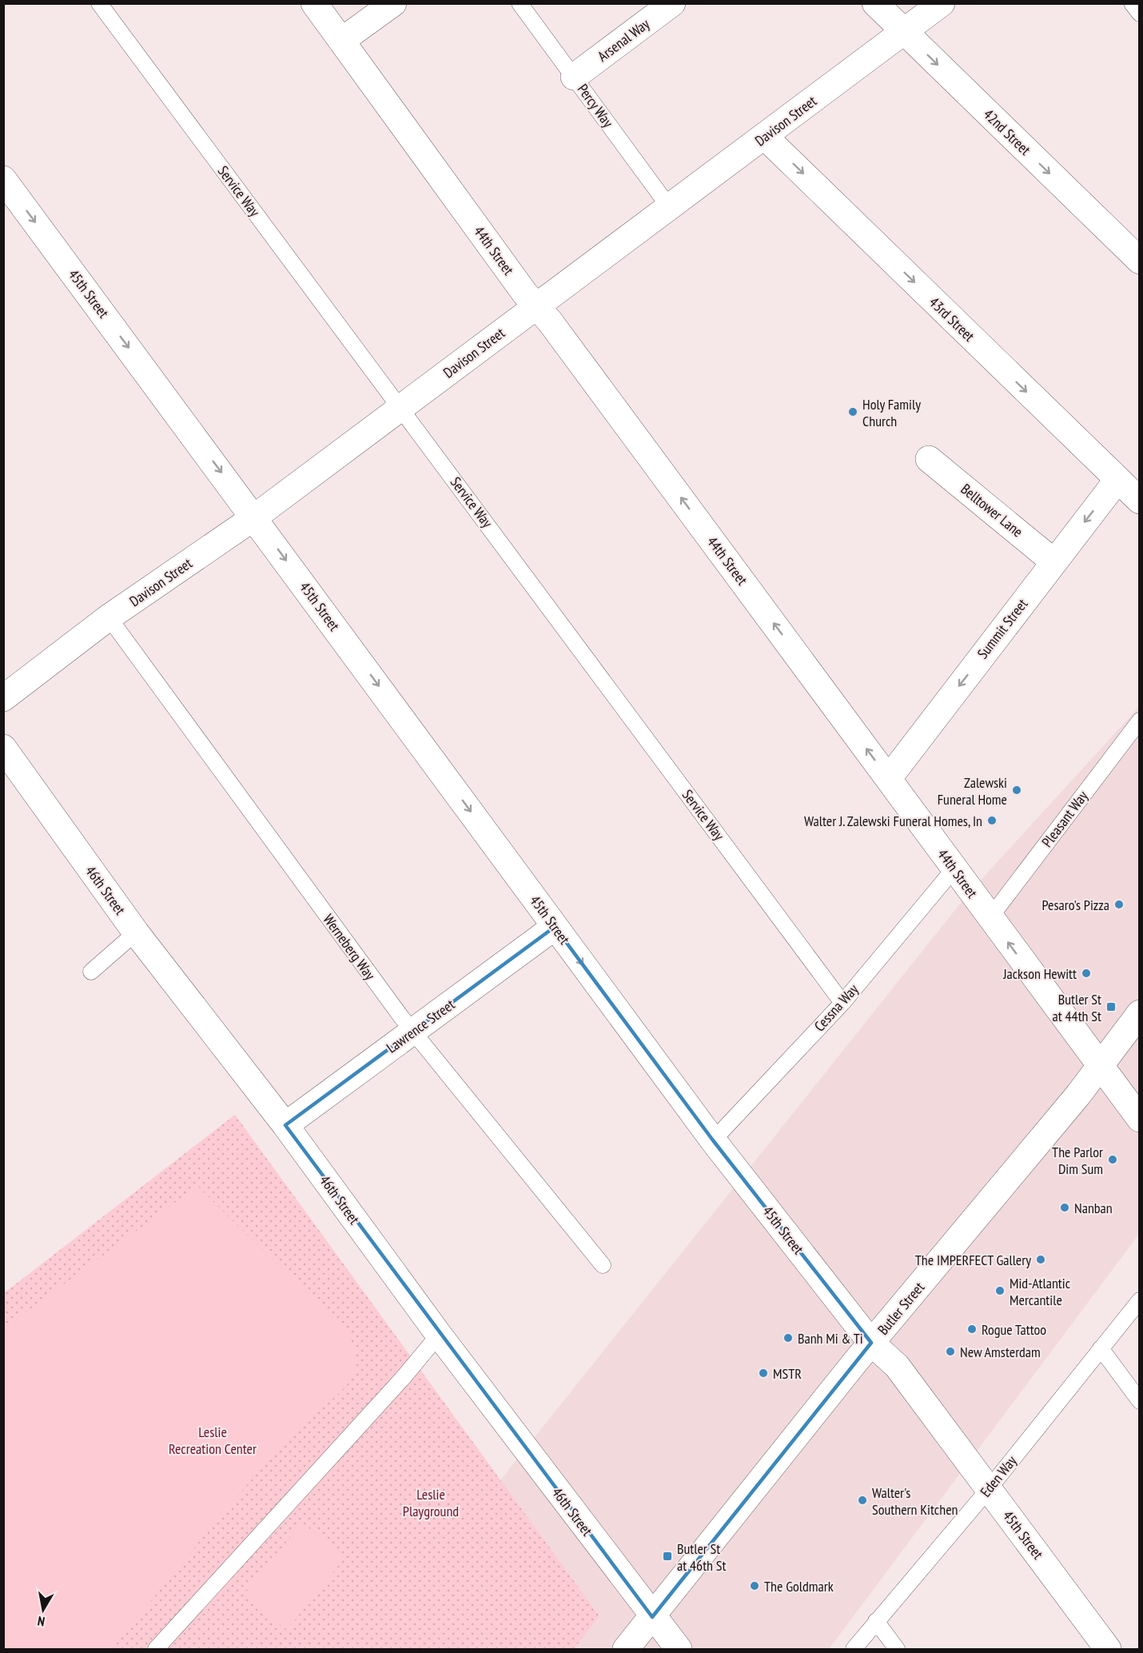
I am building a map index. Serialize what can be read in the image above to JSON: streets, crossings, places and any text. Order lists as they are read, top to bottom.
{
  "streets": {
    "street": [
      "Arsenal Way",
      "Davison Street",
      "42nd Street",
      "44th Street",
      "45th Street",
      "43rd Street",
      "Belltower Lane",
      "Summit Street",
      "46th Street",
      "Lawrence Street",
      "Butler Street"
    ],
    "lane": [
      "Percy Way",
      "Service Way",
      "Pleasant Way",
      "Werneberg Way",
      "Cessna Way",
      "Eden Way"
    ]
  },
  "crossings": [
    ["Arsenal Way", "Percy Way"],
    ["Percy Way", "Davison Street"],
    ["Davison Street", "42nd Street"],
    ["Davison Street", "Service Way"],
    ["Davison Street", "44th Street"],
    ["Davison Street", "45th Street"],
    ["Davison Street", "43rd Street"],
    ["Davison Street", "Werneberg Way"],
    ["Service Way", "Cessna Way"],
    ["44th Street", "Summit Street"],
    ["44th Street", "Pleasant Way"],
    ["44th Street", "Cessna Way"],
    ["44th Street", "Butler Street"],
    ["45th Street", "Cessna Way"],
    ["45th Street", "Lawrence Street"],
    ["45th Street", "Butler Street"],
    ["45th Street", "Eden Way"],
    ["43rd Street", "Summit Street"],
    ["Belltower Lane", "Summit Street"],
    ["46th Street", "Lawrence Street"],
    ["46th Street", "Butler Street"],
    ["Werneberg Way", "Lawrence Street"]
  ],
  "one_way": [
    "42nd Street",
    "44th Street",
    "45th Street",
    "43rd Street",
    "Summit Street"
  ],
  "parks": ["Leslie Recreation Center", "Leslie Playground"],
  "places": {
    "other": [
      "Holy Family Church",
      "Zalewski Funeral Home",
      "Walter J. Zalewski Funeral Homes, In",
      "Pesaro's Pizza",
      "Jackson Hewitt",
      "The Parlor Dim Sum",
      "Nanban",
      "The IMPERFECT Gallery",
      "Mid-Atlantic Mercantile",
      "Rogue Tattoo",
      "Banh Mi & Ti",
      "New Amsterdam",
      "MSTR",
      "Walter's Southern Kitchen",
      "The Goldmark"
    ],
    "transit": ["Butler St at 44th St", "Butler St at 46th St"]
  },
  "north": "bottom"
}
